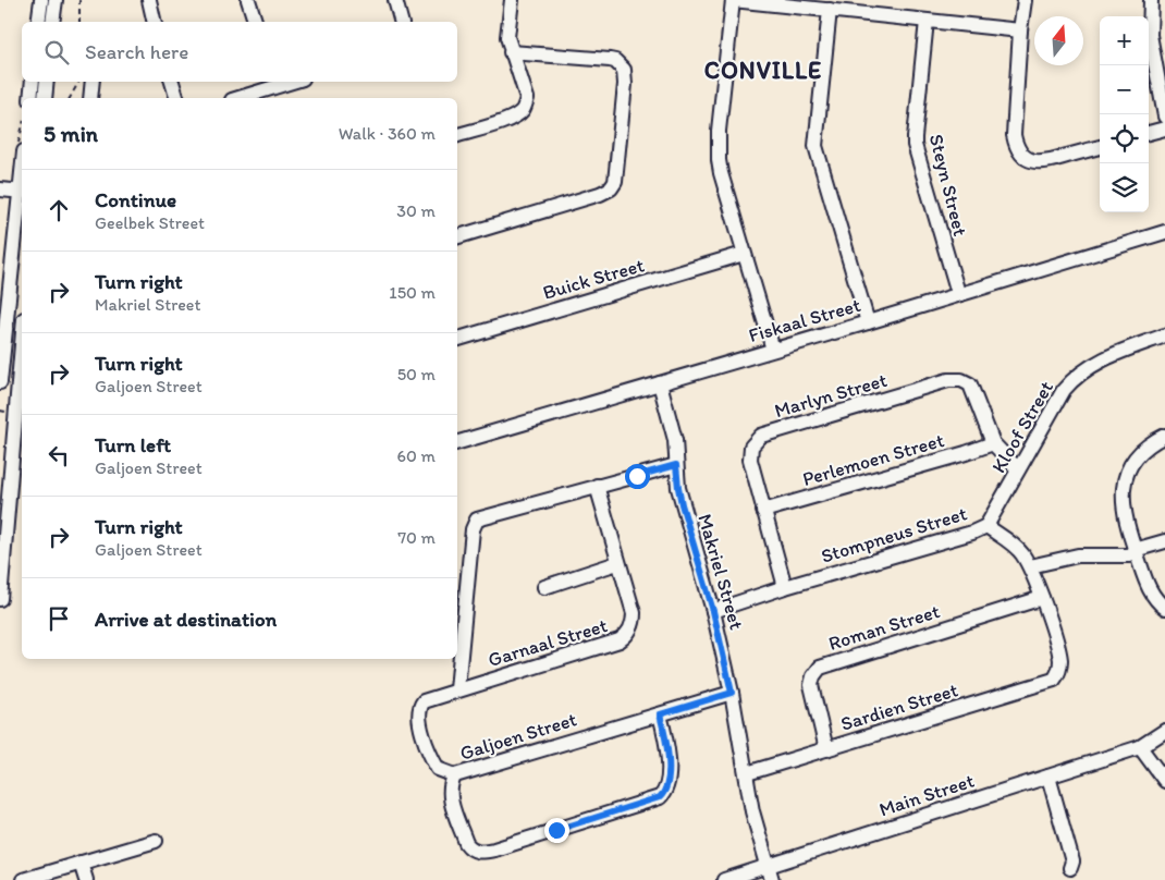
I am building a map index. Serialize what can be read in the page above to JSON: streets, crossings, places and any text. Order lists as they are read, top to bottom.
{
  "streets": {
    "street": [
      "Steyn Street",
      "Buick Street",
      "Fiskaal Street",
      "Marlyn Street",
      "Kloof Street",
      "Perlemoen Street",
      "Stompneus Street",
      "Makriel Street",
      "Roman Street",
      "Garnaal Street",
      "Sardien Street",
      "Galjoen Street",
      "Main Street"
    ]
  },
  "crossings": [
    ["Steyn Street", "Fiskaal Street"],
    ["Fiskaal Street", "Makriel Street"],
    ["Marlyn Street", "Kloof Street"],
    ["Marlyn Street", "Perlemoen Street"],
    ["Marlyn Street", "Stompneus Street"],
    ["Kloof Street", "Stompneus Street"],
    ["Stompneus Street", "Makriel Street"],
    ["Stompneus Street", "Roman Street"],
    ["Stompneus Street", "Sardien Street"],
    ["Makriel Street", "Sardien Street"],
    ["Makriel Street", "Galjoen Street"],
    ["Makriel Street", "Main Street"],
    ["Roman Street", "Sardien Street"],
    ["Garnaal Street", "Galjoen Street"]
  ],
  "districts": ["CONVILLE"],
  "north": "top",
  "page": {
    "map_buttons": ["+", "−"],
    "search": "Search here",
    "heading": ["5 min", "Walk · 360 m"],
    "list": [
      ["Continue", "Geelbek Street", "30 m"],
      ["Turn right", "Makriel Street", "150 m"],
      ["Turn right", "Galjoen Street", "50 m"],
      ["Turn left", "Galjoen Street", "60 m"],
      ["Turn right", "Galjoen Street", "70 m"],
      "Arrive at destination"
    ]
  }
}
